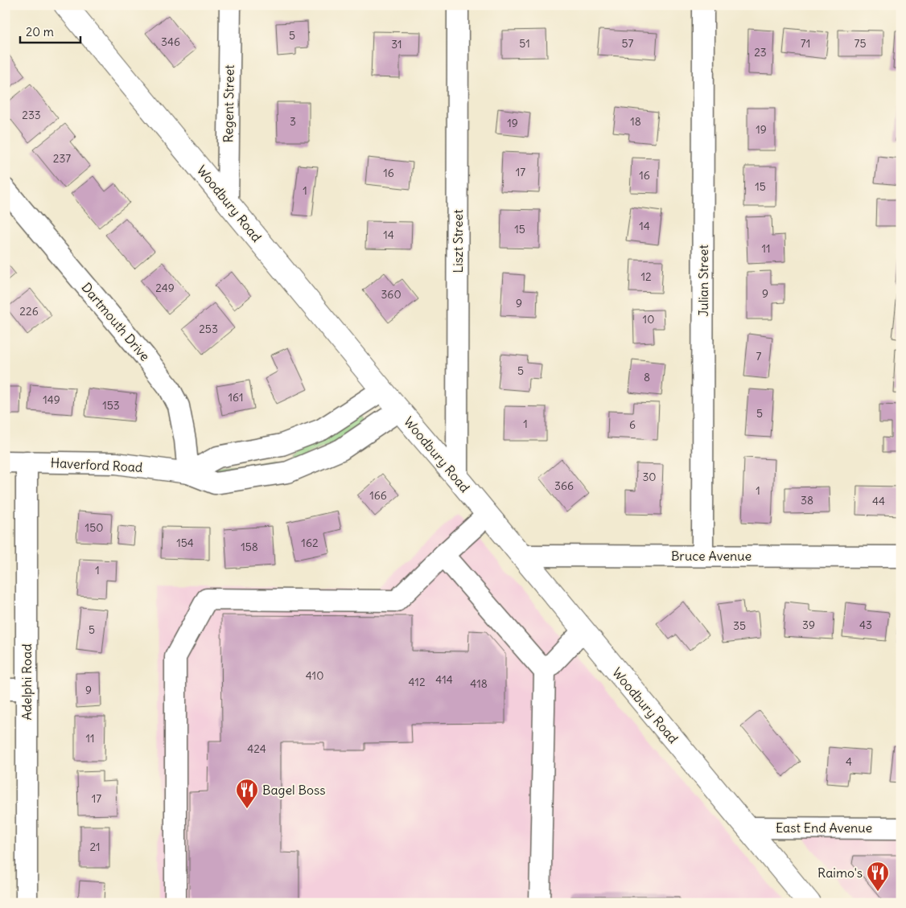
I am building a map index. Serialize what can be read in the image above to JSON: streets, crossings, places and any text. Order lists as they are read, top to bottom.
{
  "streets": {
    "main road": ["Woodbury Road"],
    "street": [
      "Regent Street",
      "Liszt Street",
      "Julian Street",
      "Dartmouth Drive",
      "Haverford Road",
      "Bruce Avenue",
      "Adelphi Road",
      "East End Avenue"
    ]
  },
  "crossings": [
    ["Regent Street", "Woodbury Road"],
    ["Woodbury Road", "Liszt Street"],
    ["Woodbury Road", "Haverford Road"],
    ["Woodbury Road", "Bruce Avenue"],
    ["Woodbury Road", "East End Avenue"],
    ["Julian Street", "Bruce Avenue"],
    ["Dartmouth Drive", "Haverford Road"],
    ["Haverford Road", "Adelphi Road"]
  ],
  "places": {
    "restaurant": ["Bagel Boss", "Raimo's"]
  },
  "house_numbers": [
    "5",
    "346",
    "51",
    "57",
    "71",
    "75",
    "31",
    "23",
    "233",
    "3",
    "18",
    "19",
    "19",
    "237",
    "17",
    "16",
    "16",
    "15",
    "1",
    "14",
    "15",
    "14",
    "11",
    "12",
    "249",
    "9",
    "360",
    "9",
    "226",
    "10",
    "253",
    "7",
    "5",
    "8",
    "161",
    "149",
    "153",
    "5",
    "1",
    "6",
    "30",
    "366",
    "1",
    "166",
    "38",
    "44",
    "150",
    "154",
    "162",
    "158",
    "1",
    "39",
    "43",
    "35",
    "5",
    "410",
    "414",
    "412",
    "418",
    "9",
    "11",
    "424",
    "4",
    "17",
    "21"
  ],
  "scale_bar": "20 m"
}
